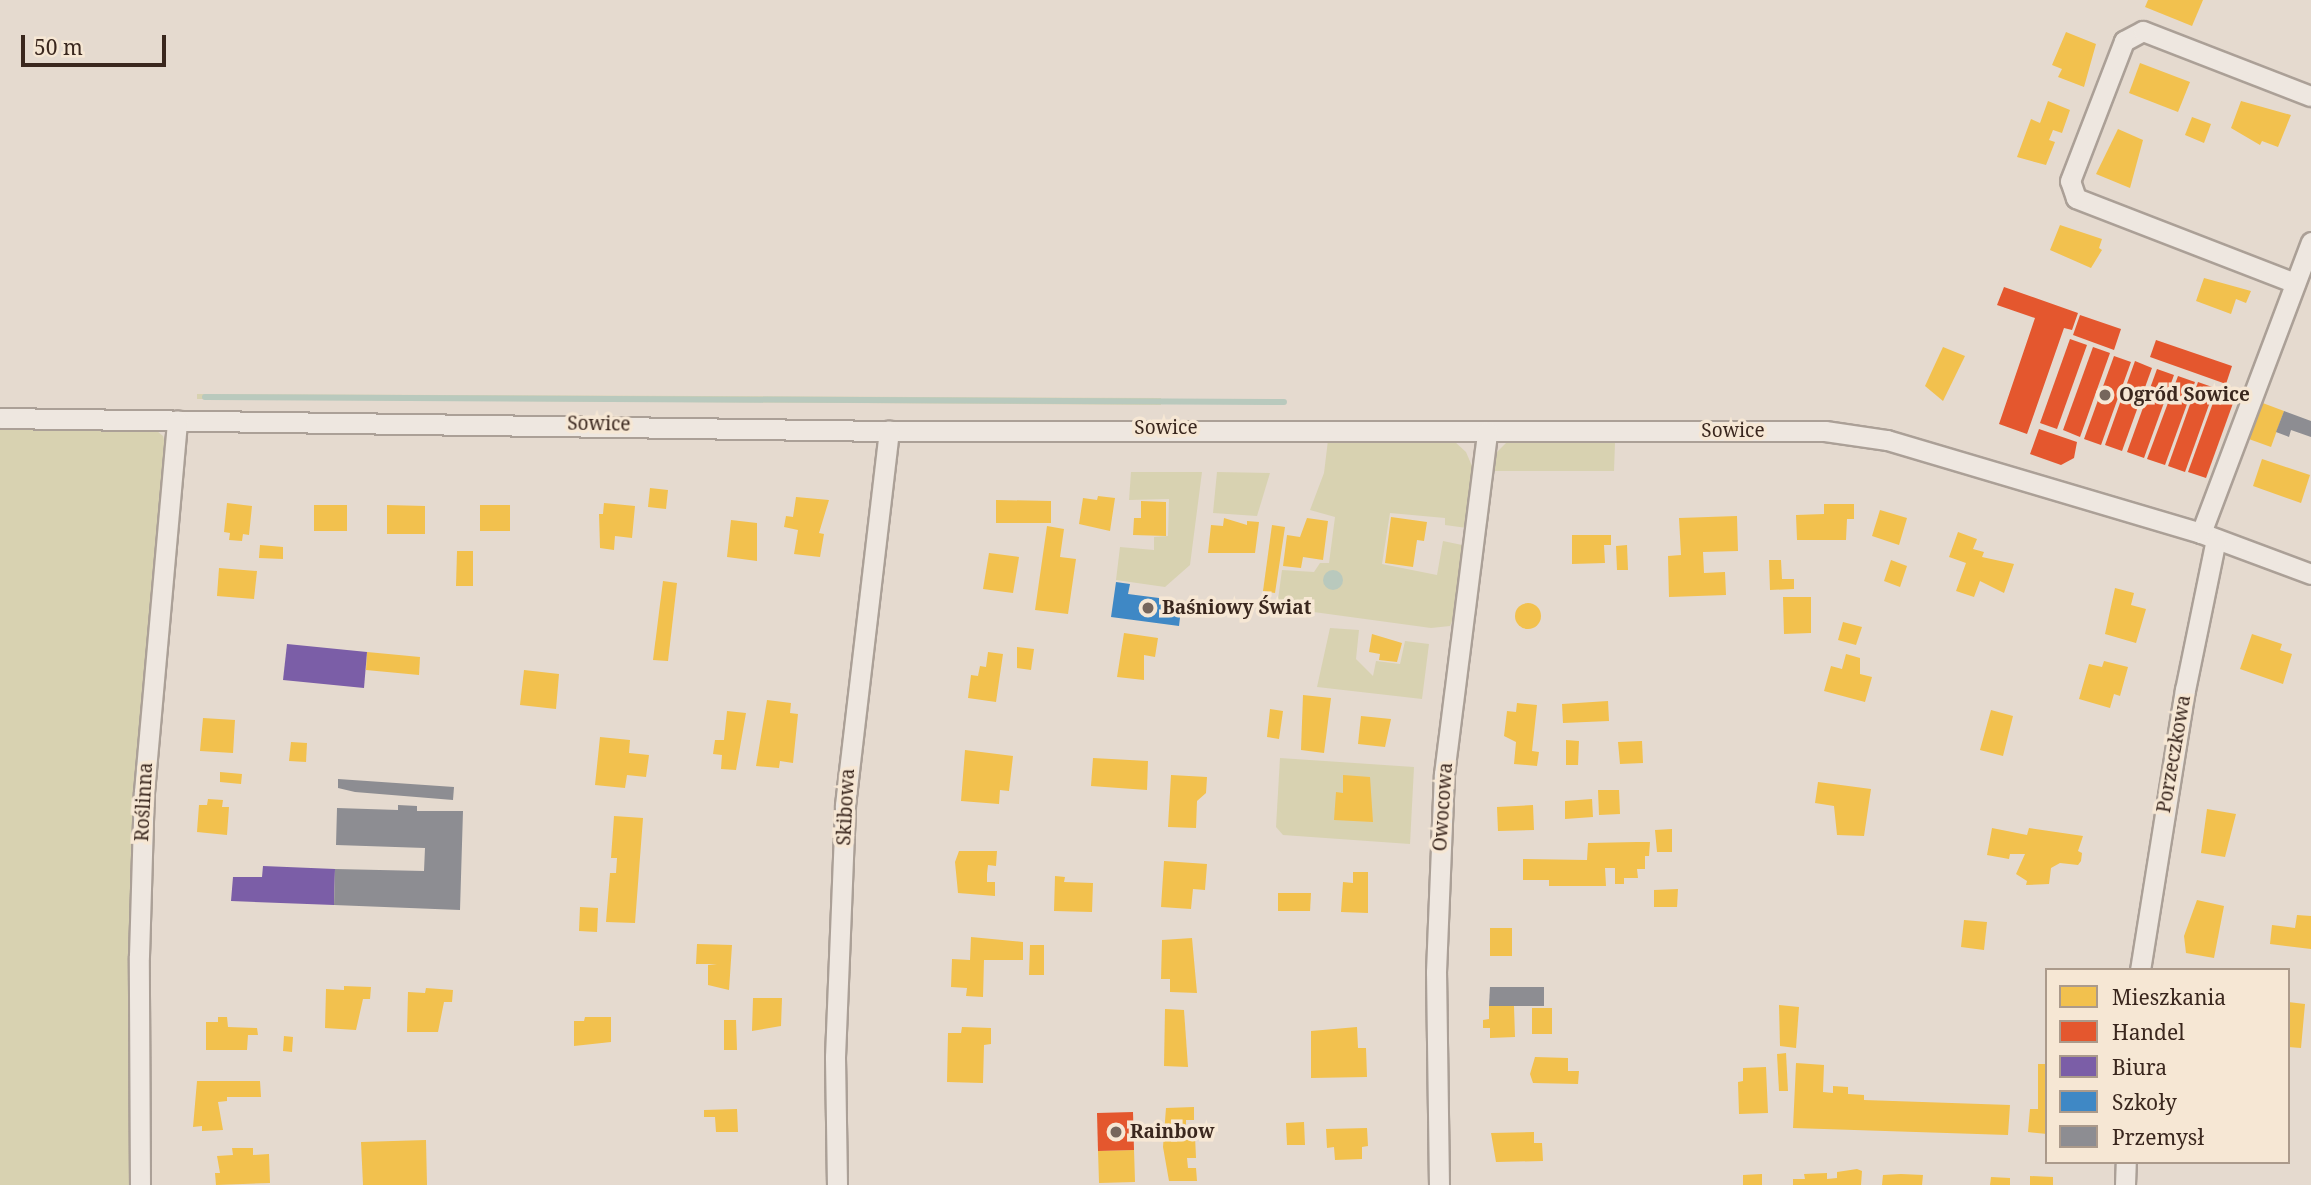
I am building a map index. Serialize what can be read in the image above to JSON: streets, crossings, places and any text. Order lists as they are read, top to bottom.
{
  "streets": {
    "street": [
      "Sowice",
      "Porzeczkowa",
      "Roślinna",
      "Skibowa",
      "Owocowa"
    ]
  },
  "crossings": [
    ["Sowice", "Porzeczkowa"],
    ["Sowice", "Roślinna"],
    ["Sowice", "Skibowa"],
    ["Sowice", "Owocowa"]
  ],
  "places": ["Ogród Sowice", "Baśniowy Świat", "Rainbow"],
  "legend": [
    "Mieszkania",
    "Handel",
    "Biura",
    "Szkoły",
    "Przemysł"
  ],
  "scale_bar": "50 m"
}
